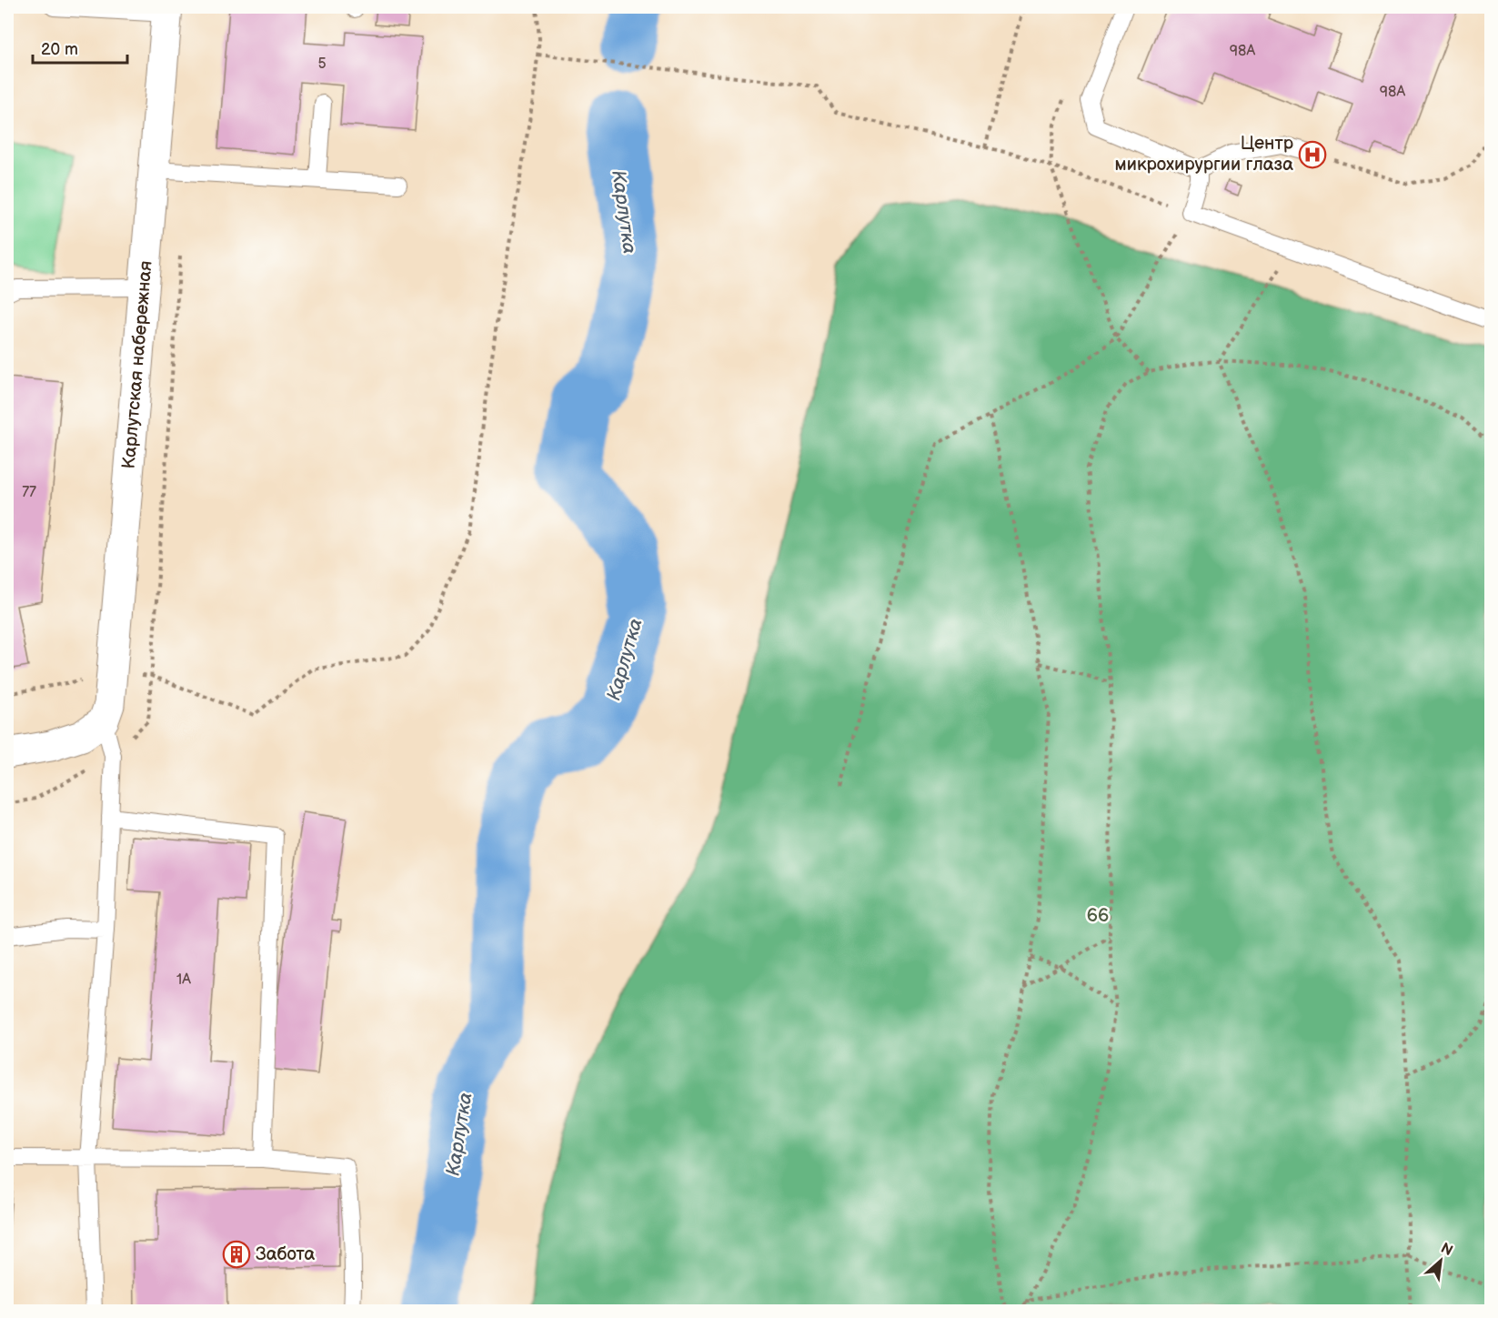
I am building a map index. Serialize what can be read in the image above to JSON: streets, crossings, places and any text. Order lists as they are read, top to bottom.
{
  "streets": {
    "main road": ["Карлутская набережная"]
  },
  "water": ["Карлутка"],
  "parks": ["66"],
  "places": {
    "hospital": ["Центр микрохирургии глаза"],
    "building": ["Забота"]
  },
  "house_numbers": [
    "98А",
    "5",
    "98А",
    "77",
    "1А"
  ],
  "scale_bar": "20 m",
  "north": "top right"
}
